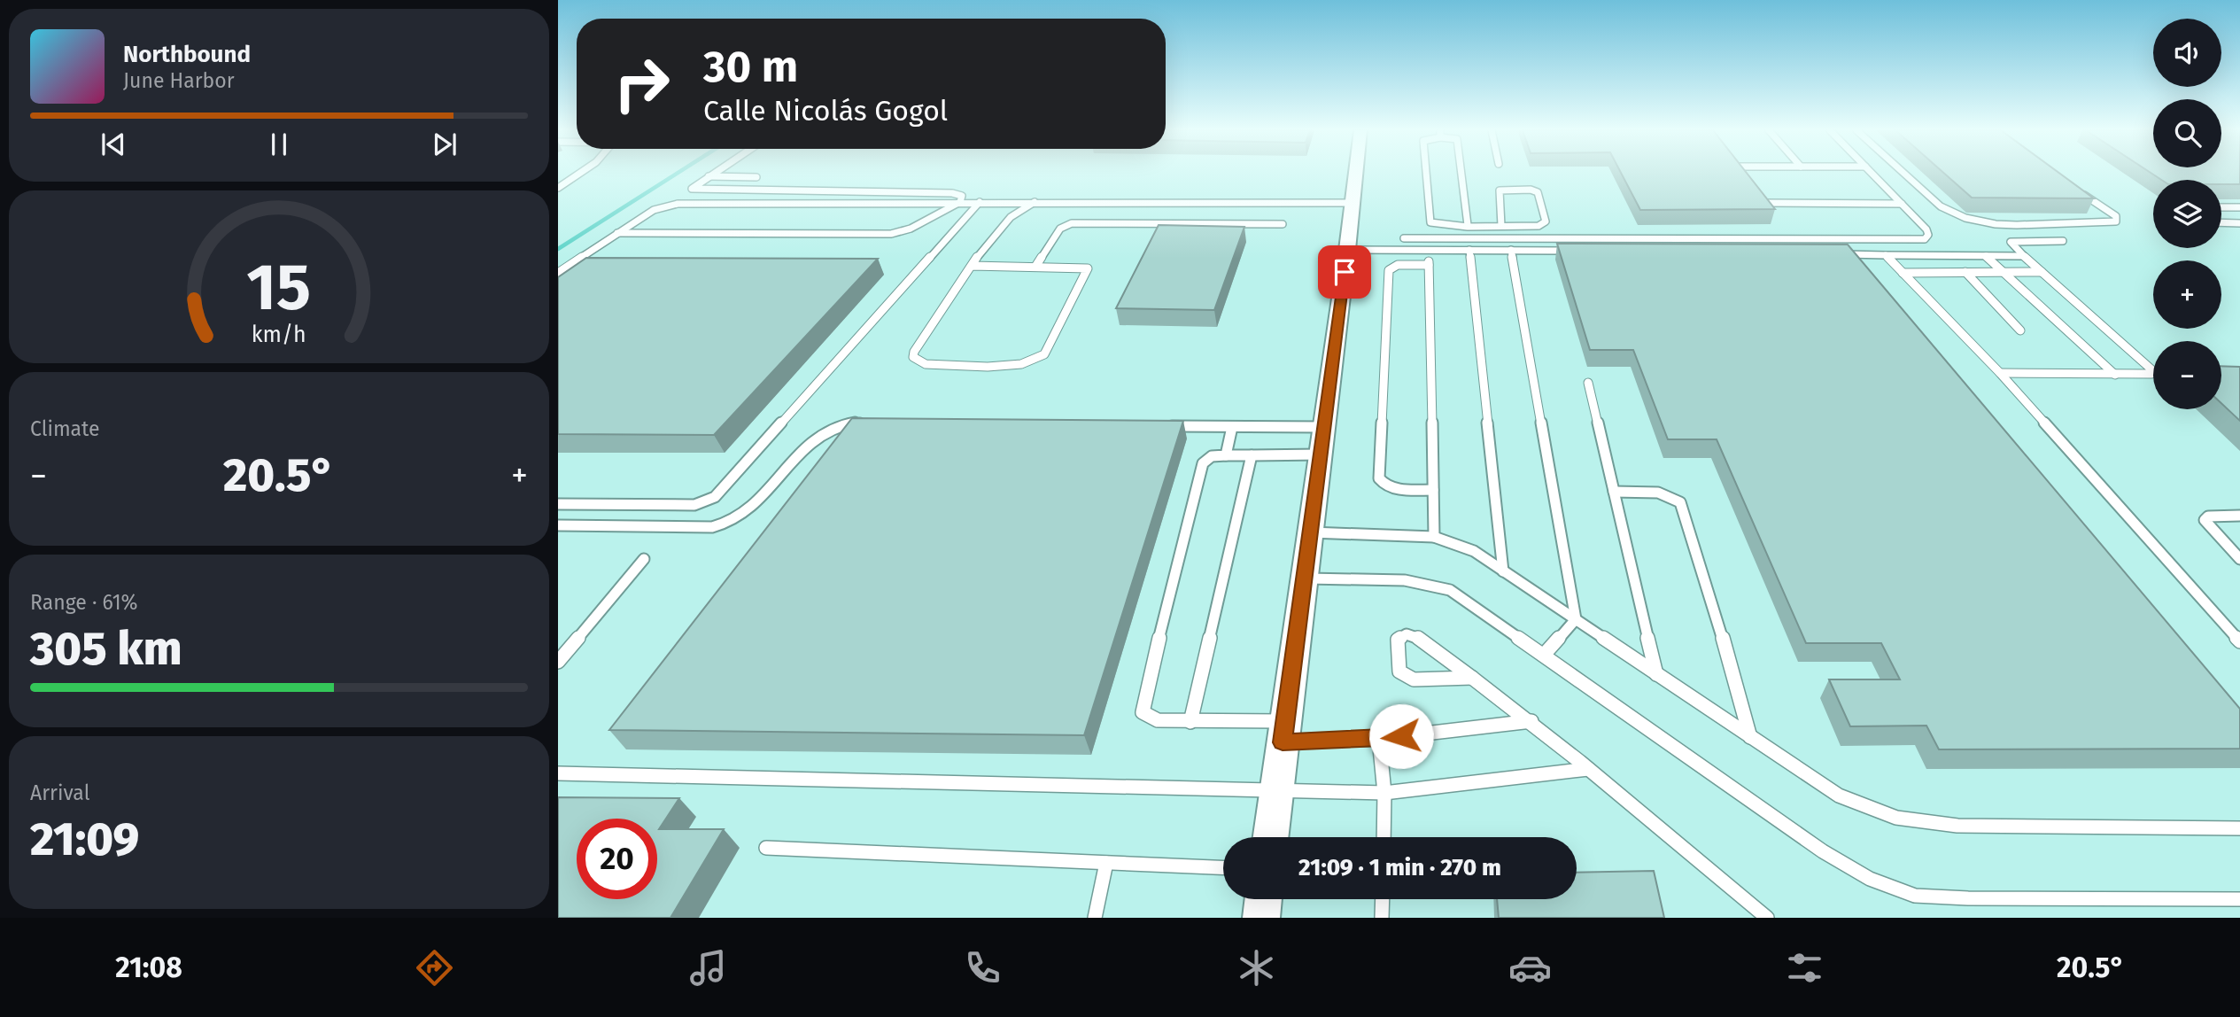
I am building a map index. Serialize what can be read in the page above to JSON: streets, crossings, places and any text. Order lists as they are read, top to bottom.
{
  "page": {
    "map_buttons": ["+", "−"],
    "turn": ["30 m", "Calle Nicolás Gogol"],
    "song": ["Northbound", "June Harbor"],
    "tile": [
      "Climate",
      ["Range · 61%", "305 km"],
      ["Arrival", "21:09"]
    ],
    "heat": ["−", "20.5°", "+"],
    "limit": "20",
    "trip": "21:09 · 1 min · 270 m",
    "tabs": ["21:08", "20.5°"],
    "gauge": ["15", "km/h"]
  }
}
